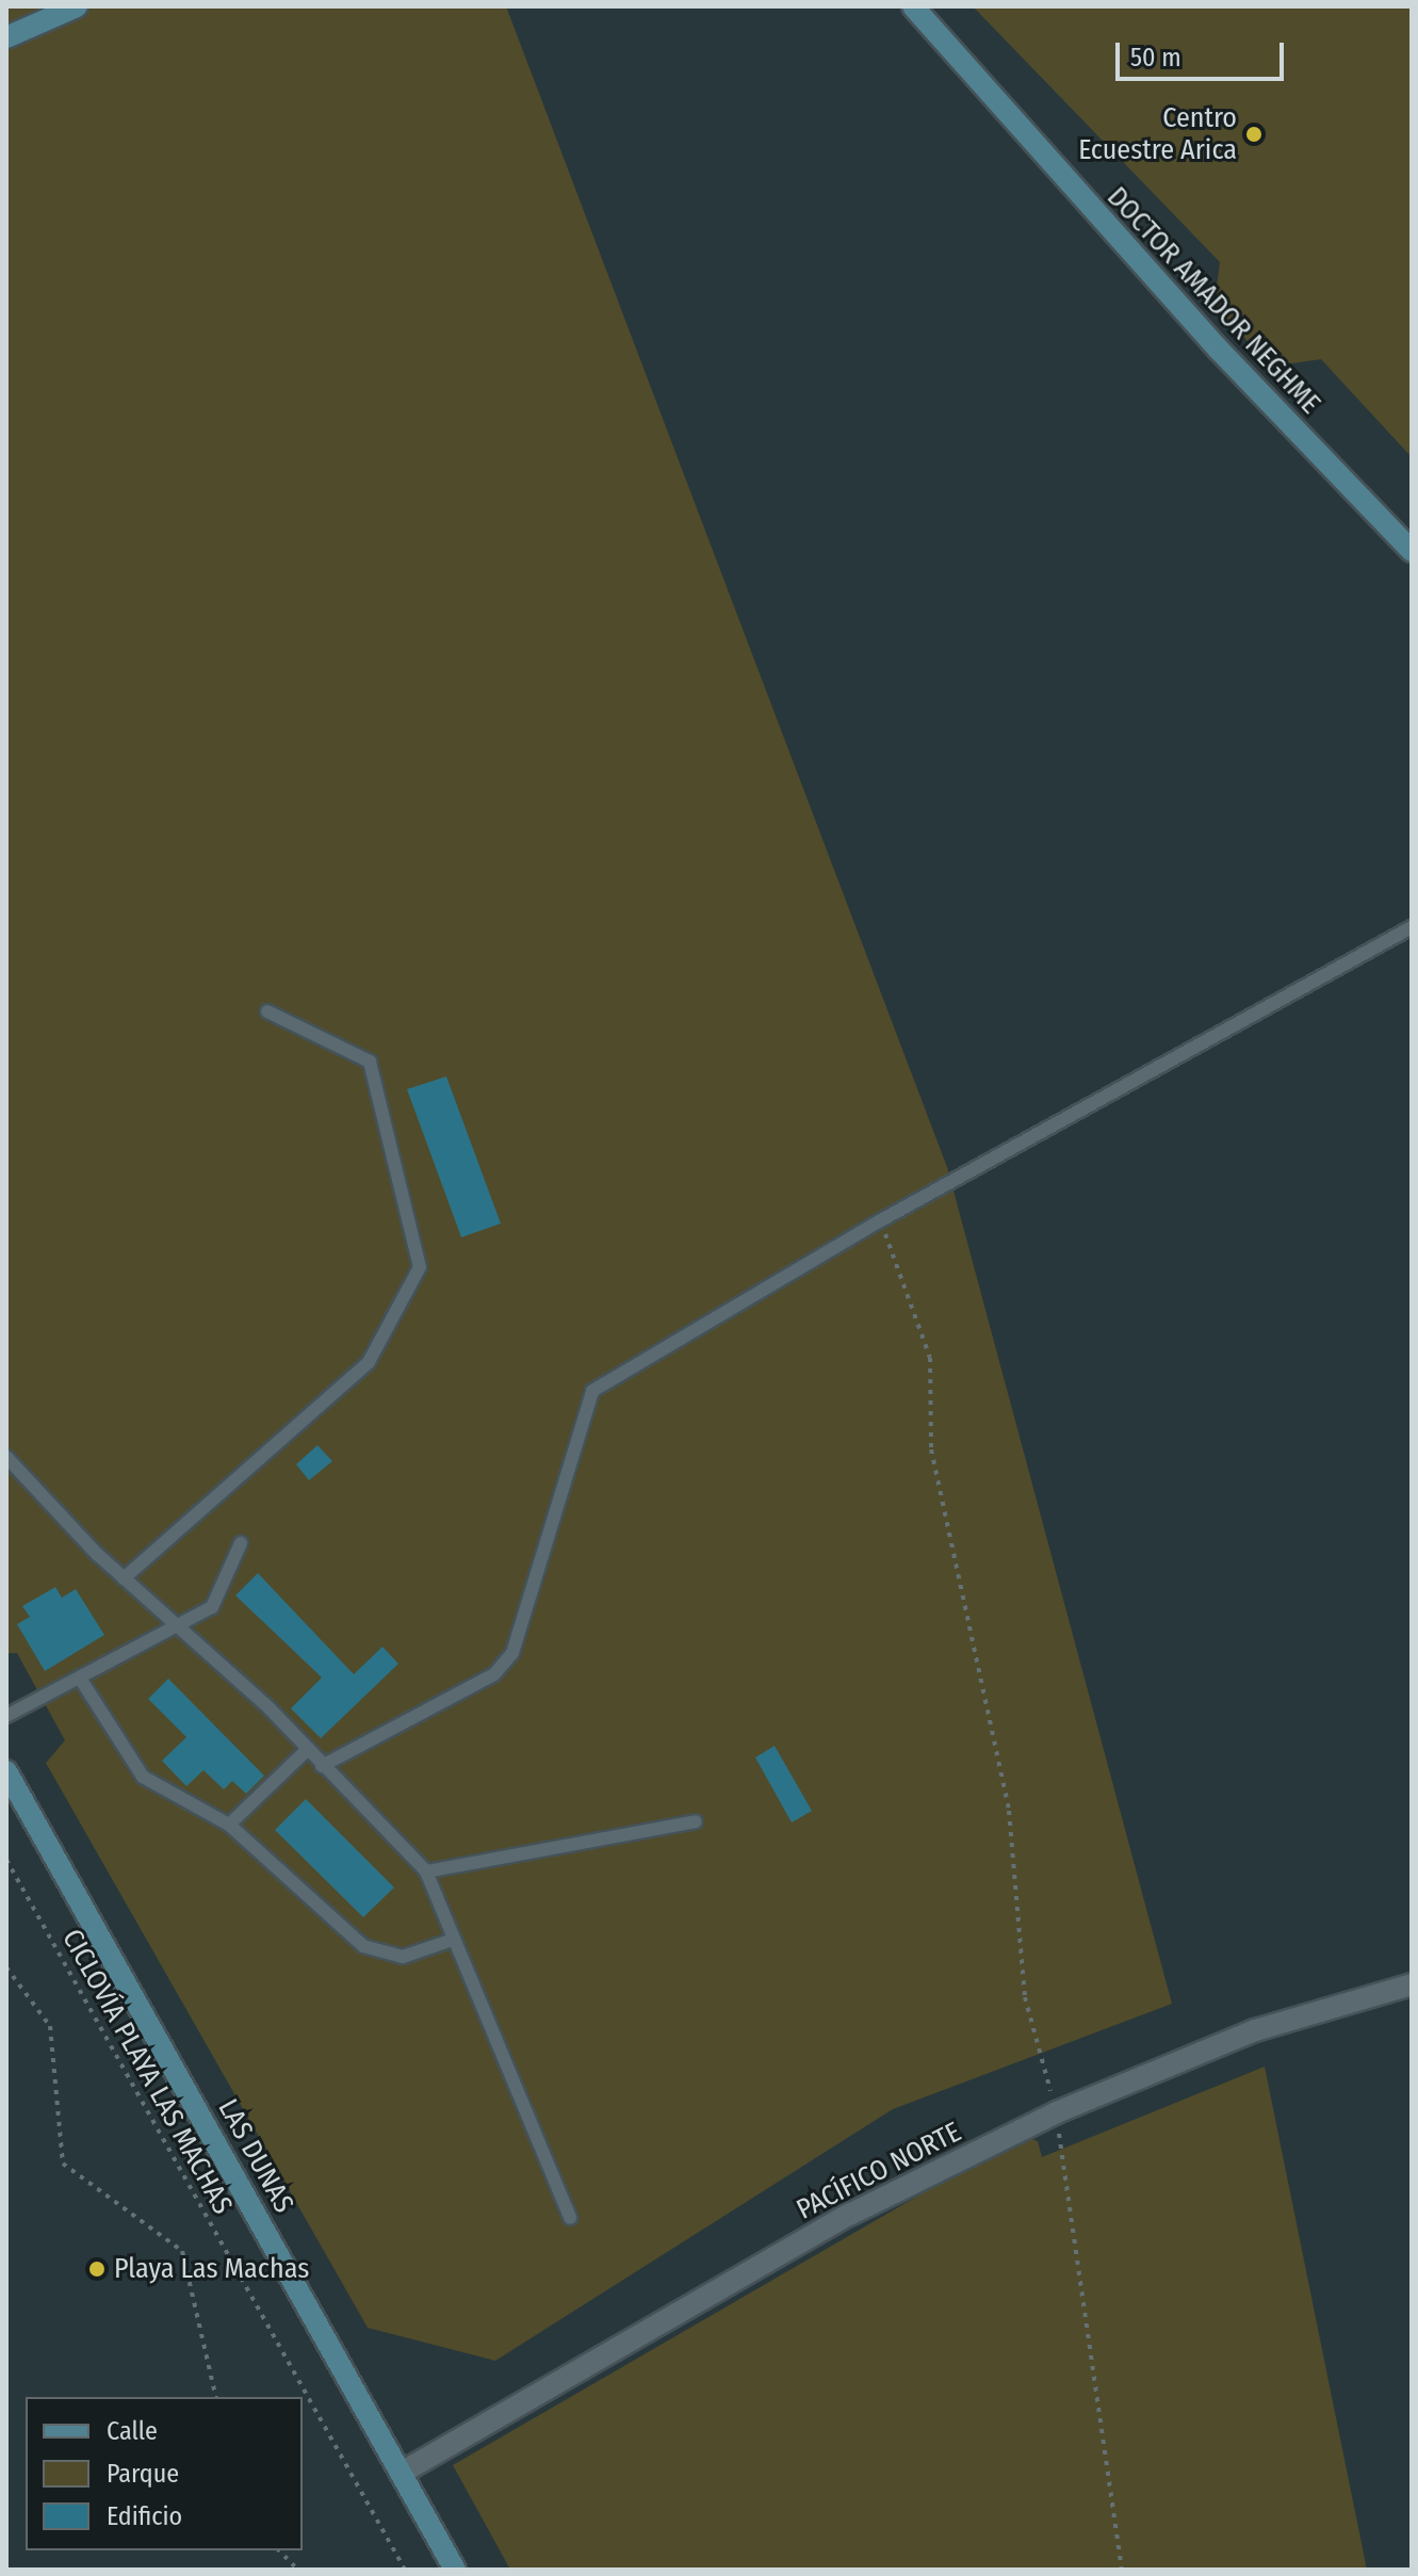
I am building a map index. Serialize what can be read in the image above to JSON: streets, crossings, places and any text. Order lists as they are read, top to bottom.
{
  "streets": {
    "main road": ["DOCTOR AMADOR NEGHME", "LAS DUNAS"],
    "street": ["PACÍFICO NORTE"],
    "path": ["CICLOVÍA PLAYA LAS MACHAS"]
  },
  "crossings": [
    ["LAS DUNAS", "PACÍFICO NORTE"]
  ],
  "places": ["Centro Ecuestre Arica", "Playa Las Machas"],
  "legend": ["Calle", "Parque", "Edificio"],
  "scale_bar": "50 m"
}
